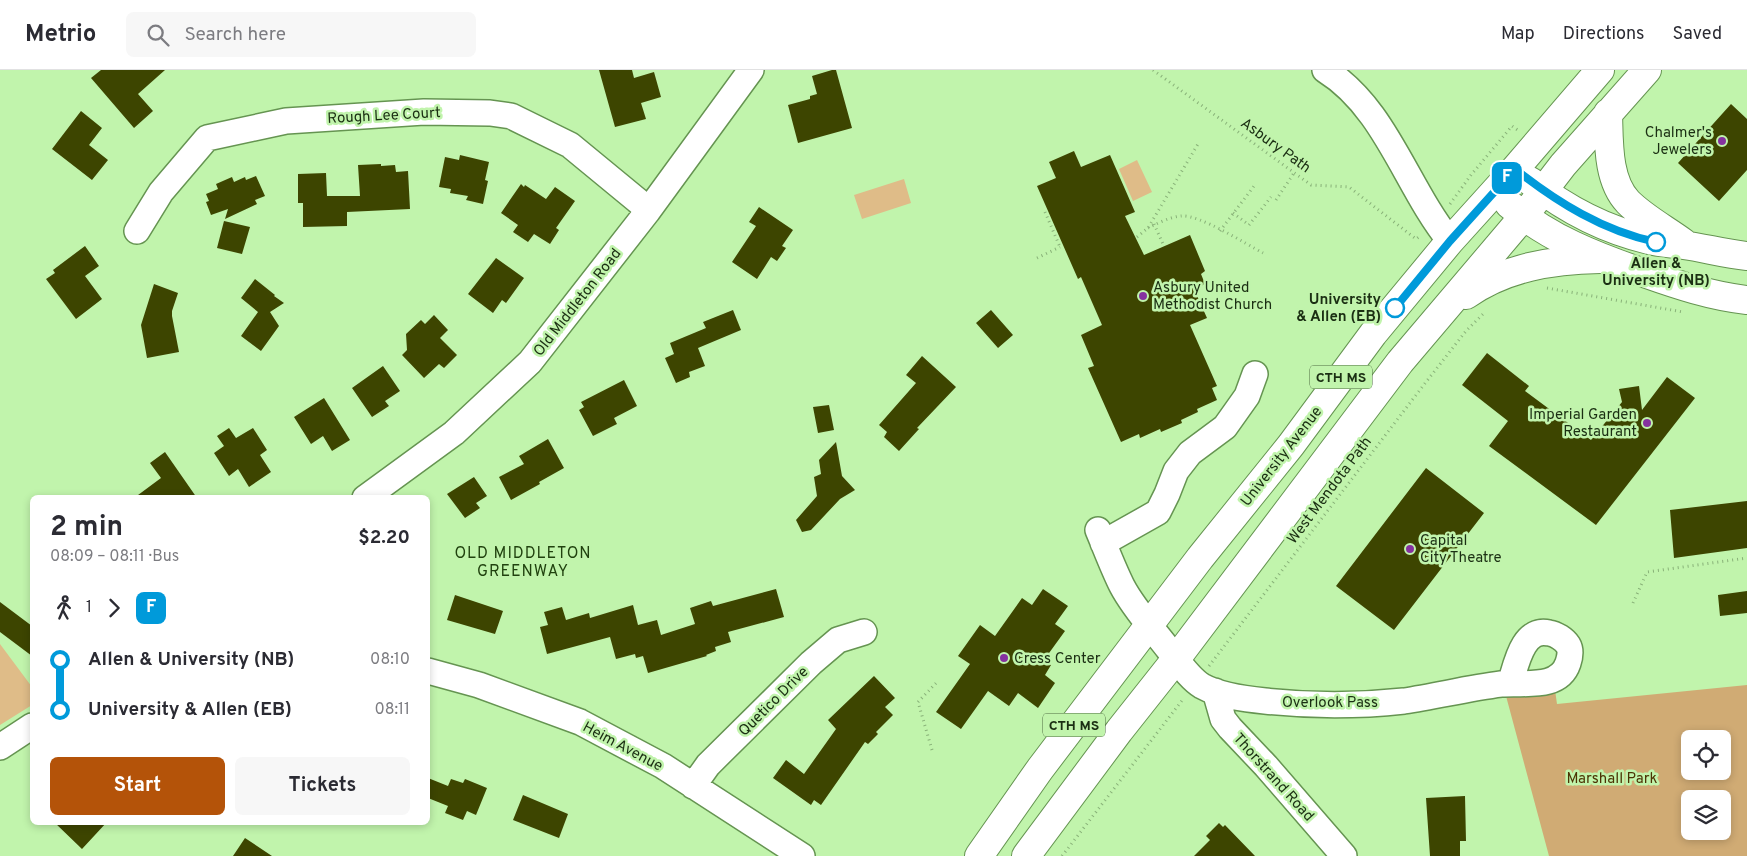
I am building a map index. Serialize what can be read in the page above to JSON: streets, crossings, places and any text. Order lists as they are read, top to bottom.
{
  "streets": {
    "main road": ["CTH MS", "University Avenue"],
    "street": [
      "Rough Lee Court",
      "Old Middleton Road",
      "Quetico Drive",
      "Overlook Pass",
      "Heim Avenue",
      "Thorstrand Road"
    ],
    "path": ["Asbury Path", "West Mendota Path"]
  },
  "crossings": [
    ["Rough Lee Court", "Old Middleton Road"],
    ["West Mendota Path", "Overlook Pass"],
    ["West Mendota Path", "Thorstrand Road"],
    ["Quetico Drive", "Heim Avenue"],
    ["Overlook Pass", "Thorstrand Road"]
  ],
  "districts": ["OLD MIDDLETON GREENWAY"],
  "parks": ["Marshall Park"],
  "places": [
    "Chalmer's Jewelers",
    "Allen & University (NB)",
    "Asbury United Methodist Church",
    "University & Allen (EB)",
    "Imperial Garden Restaurant",
    "Capital City Theatre",
    "Cress Center"
  ],
  "lines": ["bus line F"],
  "page": {
    "header": "Metrio",
    "search": "Search here",
    "nav": ["Map", "Directions", "Saved"],
    "on_map": "F",
    "heading": ["2 min", "08:09 – 08:11 · Bus", "$2.20"],
    "legs": ["1", "F"],
    "list": [
      {
        "name": "Allen & University (NB)",
        "value": "08:10"
      },
      {
        "name": "University & Allen (EB)",
        "value": "08:11"
      }
    ],
    "buttons": ["Start", "Tickets"]
  }
}
